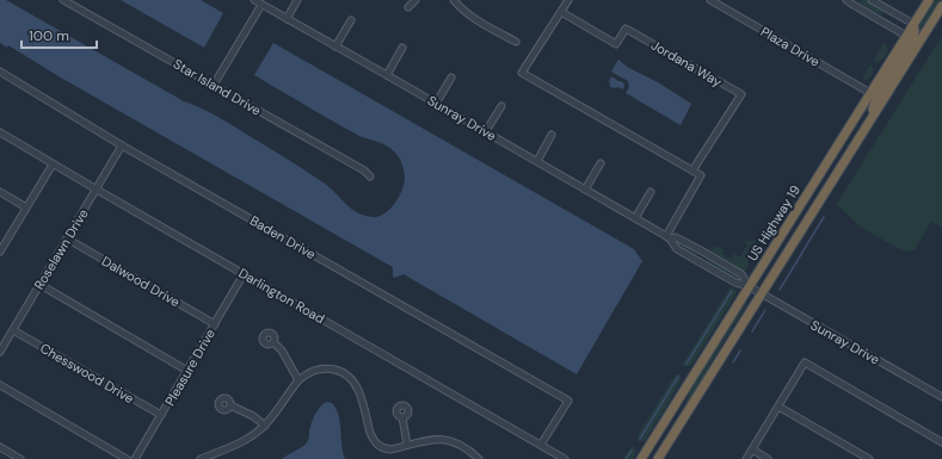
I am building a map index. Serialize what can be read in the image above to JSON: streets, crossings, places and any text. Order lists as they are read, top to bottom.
{
  "streets": {
    "highway": ["US Highway 19"],
    "street": [
      "Plaza Drive",
      "Jordana Way",
      "Star Island Drive",
      "Sunray Drive",
      "Baden Drive",
      "Roselawn Drive",
      "Dalwood Drive",
      "Darlington Road",
      "Pleasure Drive",
      "Chesswood Drive"
    ]
  },
  "crossings": [
    ["Plaza Drive", "US Highway 19"],
    ["Sunray Drive", "US Highway 19"],
    ["Baden Drive", "Roselawn Drive"],
    ["Baden Drive", "Darlington Road"],
    ["Roselawn Drive", "Dalwood Drive"],
    ["Roselawn Drive", "Darlington Road"],
    ["Roselawn Drive", "Chesswood Drive"],
    ["Dalwood Drive", "Pleasure Drive"],
    ["Darlington Road", "Pleasure Drive"],
    ["Pleasure Drive", "Chesswood Drive"]
  ],
  "scale_bar": "100 m"
}
